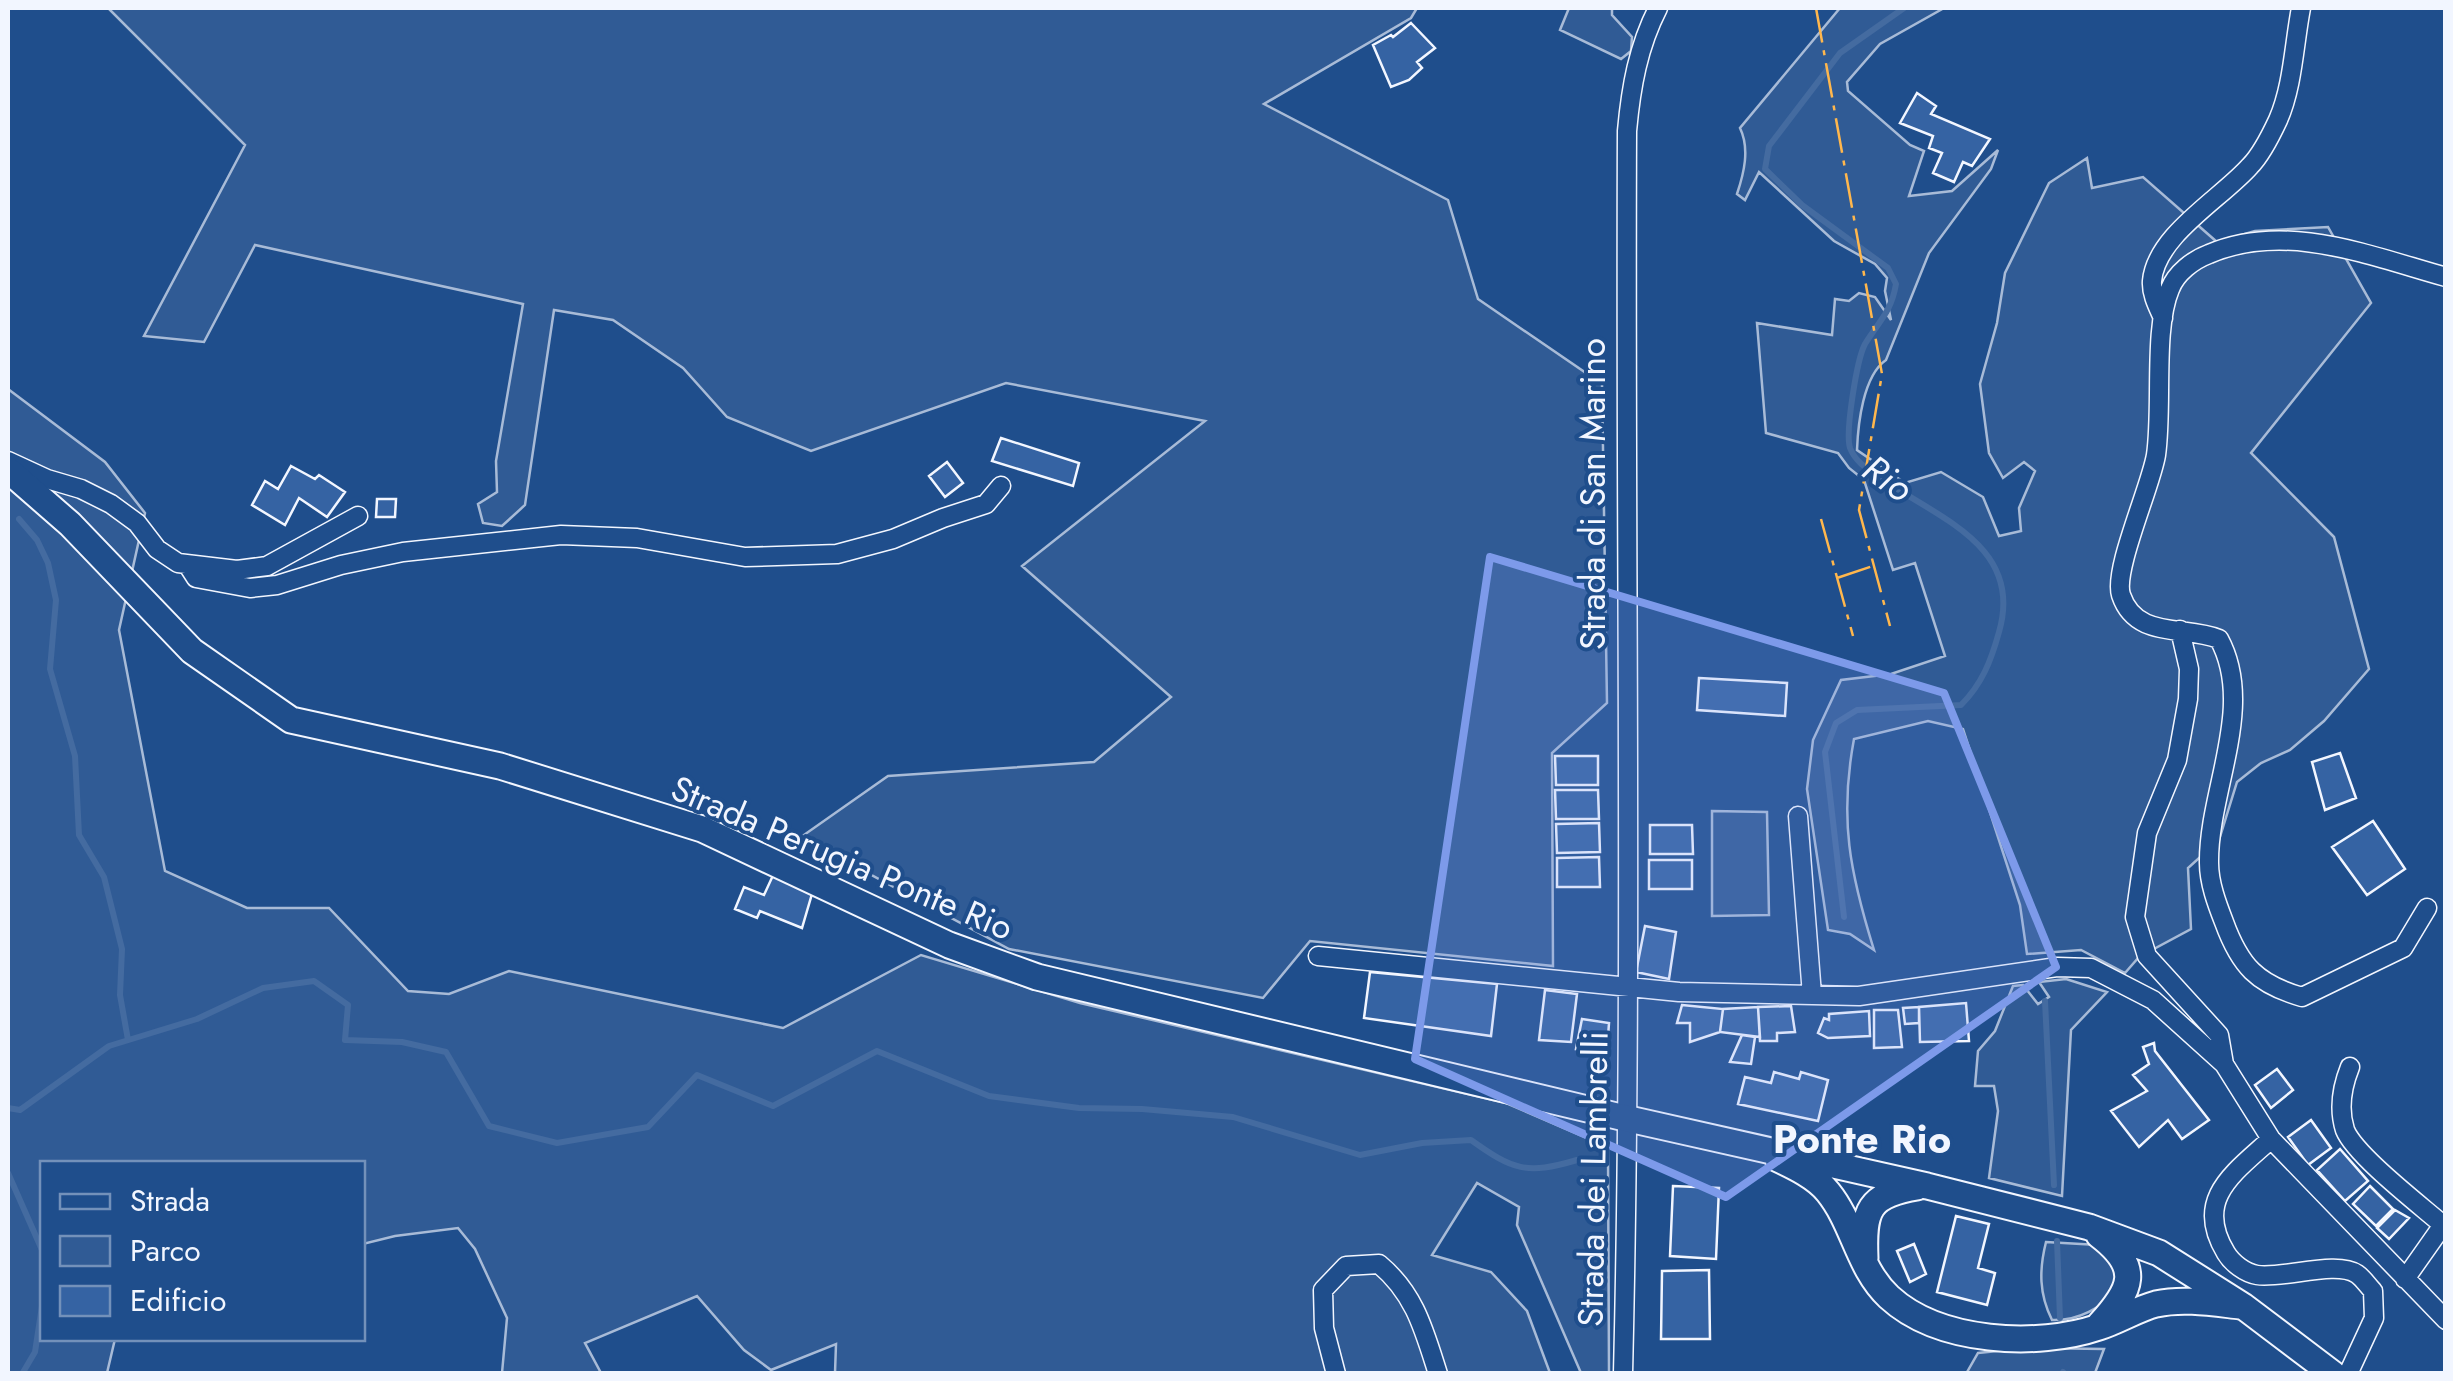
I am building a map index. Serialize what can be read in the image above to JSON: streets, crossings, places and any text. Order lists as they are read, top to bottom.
{
  "streets": {
    "main road": ["Strada Perugia Ponte Rio"],
    "street": ["Strada di San Marino", "Strada dei Lambrelli"]
  },
  "crossings": [
    ["Strada di San Marino", "Strada dei Lambrelli"],
    ["Strada Perugia Ponte Rio", "Strada dei Lambrelli"]
  ],
  "districts": ["Ponte Rio"],
  "water": ["Rio"],
  "legend": ["Strada", "Parco", "Edificio"]
}
